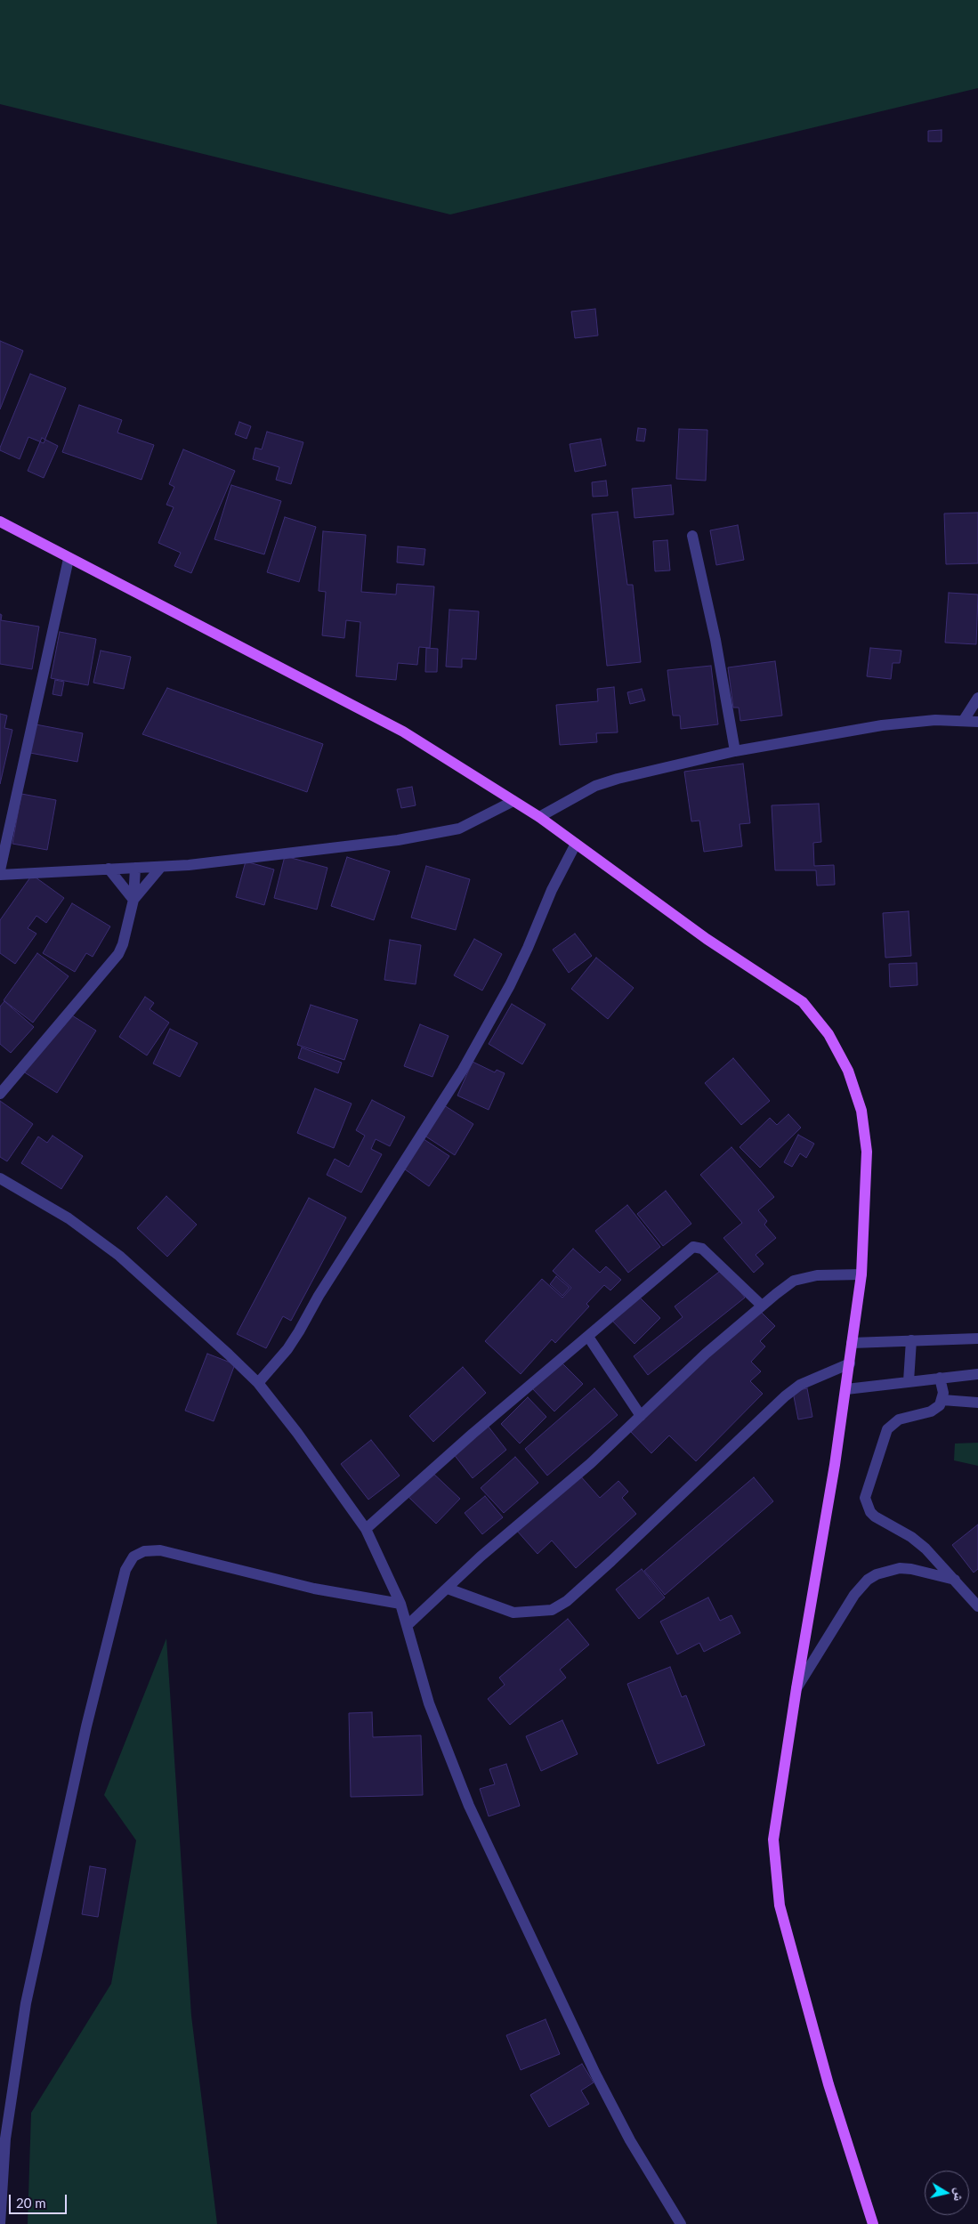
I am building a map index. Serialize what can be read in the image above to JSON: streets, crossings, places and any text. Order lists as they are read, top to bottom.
{
  "scale_bar": "20 m",
  "north": "right"
}
